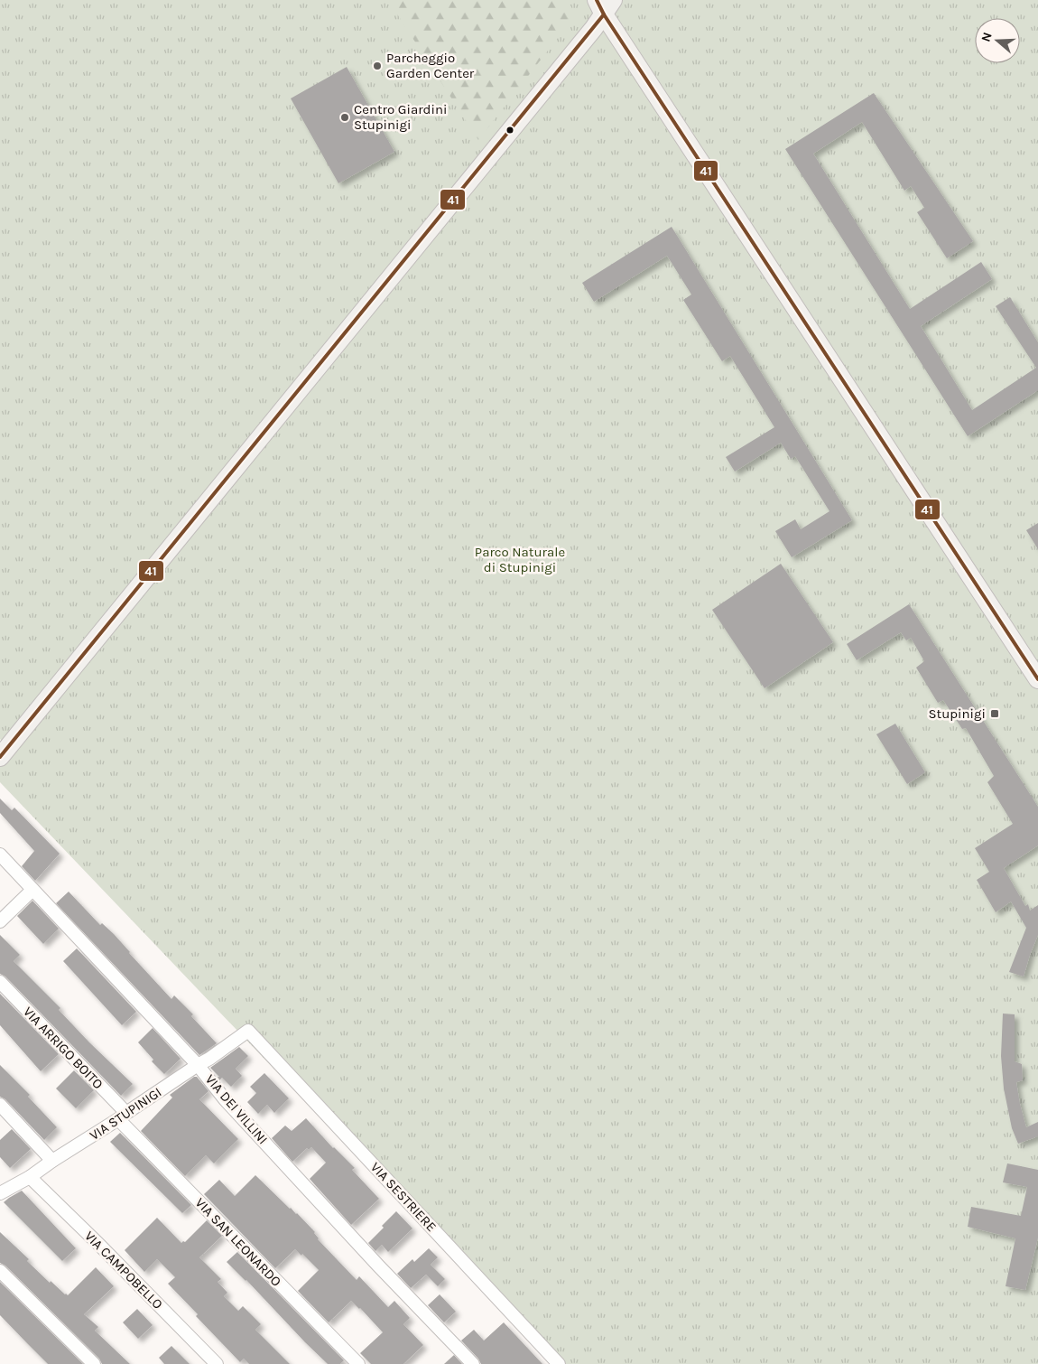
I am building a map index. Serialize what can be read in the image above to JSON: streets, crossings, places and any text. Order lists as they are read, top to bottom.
{
  "streets": {
    "street": [
      "VIA ARRIGO BOITO",
      "VIA DEI VILLINI",
      "VIA STUPINIGI",
      "VIA SESTRIERE",
      "VIA SAN LEONARDO",
      "VIA CAMPOBELLO"
    ]
  },
  "crossings": [
    ["VIA ARRIGO BOITO", "VIA STUPINIGI"],
    ["VIA ARRIGO BOITO", "VIA SAN LEONARDO"],
    ["VIA DEI VILLINI", "VIA STUPINIGI"],
    ["VIA STUPINIGI", "VIA SESTRIERE"],
    ["VIA STUPINIGI", "VIA SAN LEONARDO"],
    ["VIA STUPINIGI", "VIA CAMPOBELLO"]
  ],
  "parks": ["Parco Naturale di Stupinigi"],
  "places": {
    "other": ["Parcheggio Garden Center", "Centro Giardini Stupinigi"],
    "transit": ["Stupinigi"]
  },
  "lines": ["transit line 41"],
  "north": "left"
}
